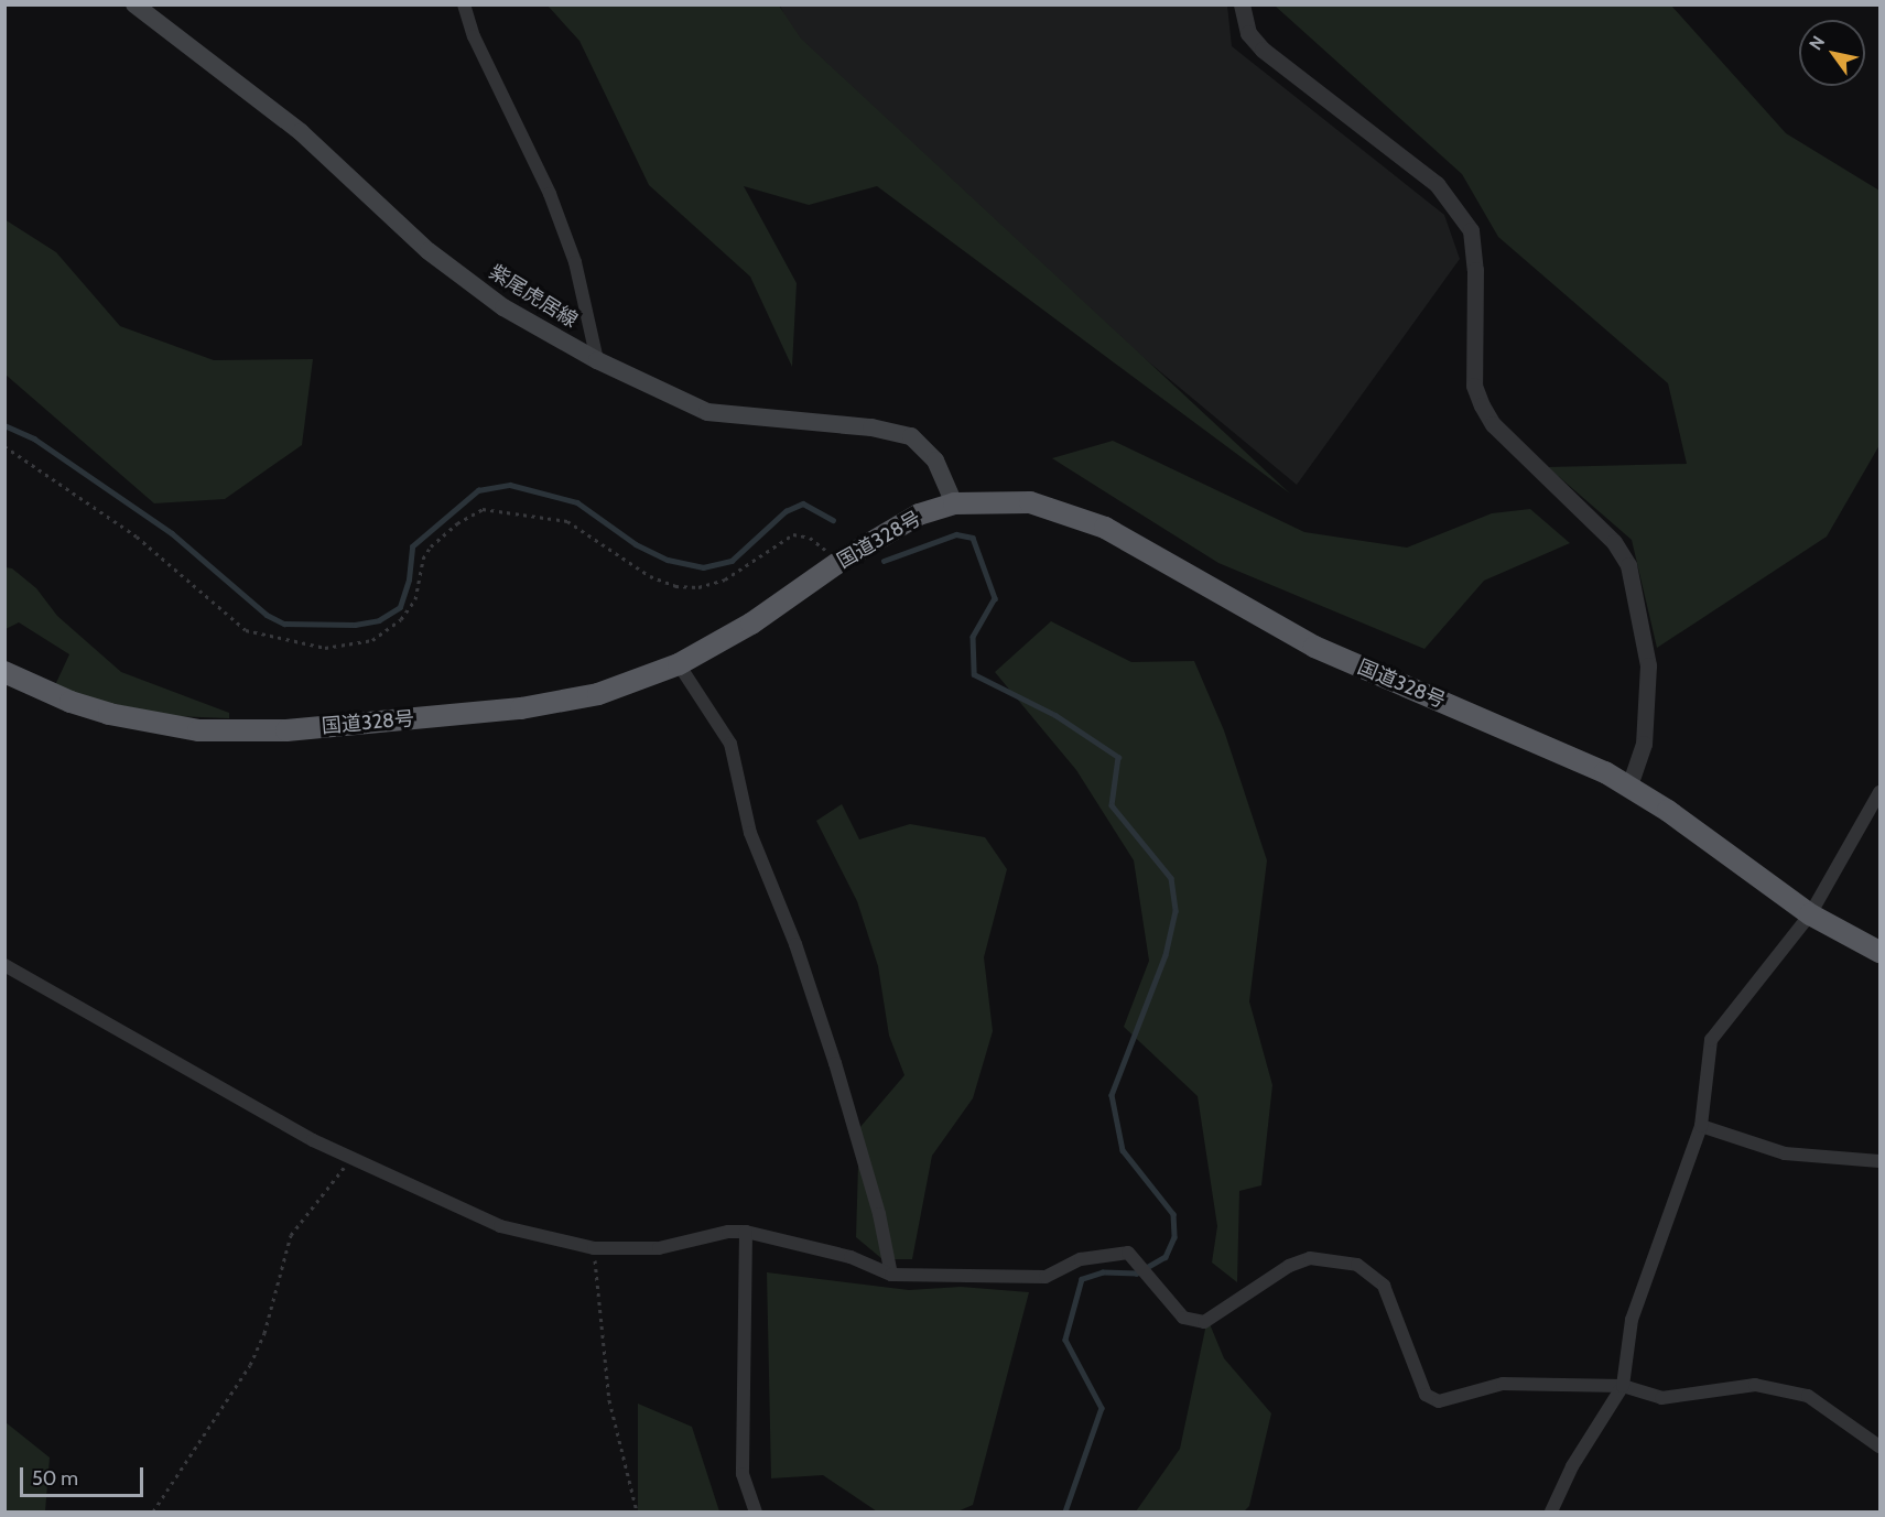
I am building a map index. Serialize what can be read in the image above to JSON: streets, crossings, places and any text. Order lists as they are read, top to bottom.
{
  "streets": {
    "highway": ["国道328号"],
    "main road": ["紫尾虎居線"]
  },
  "crossings": [
    ["紫尾虎居線", "国道328号"]
  ],
  "scale_bar": "50 m",
  "north": "top left"
}
